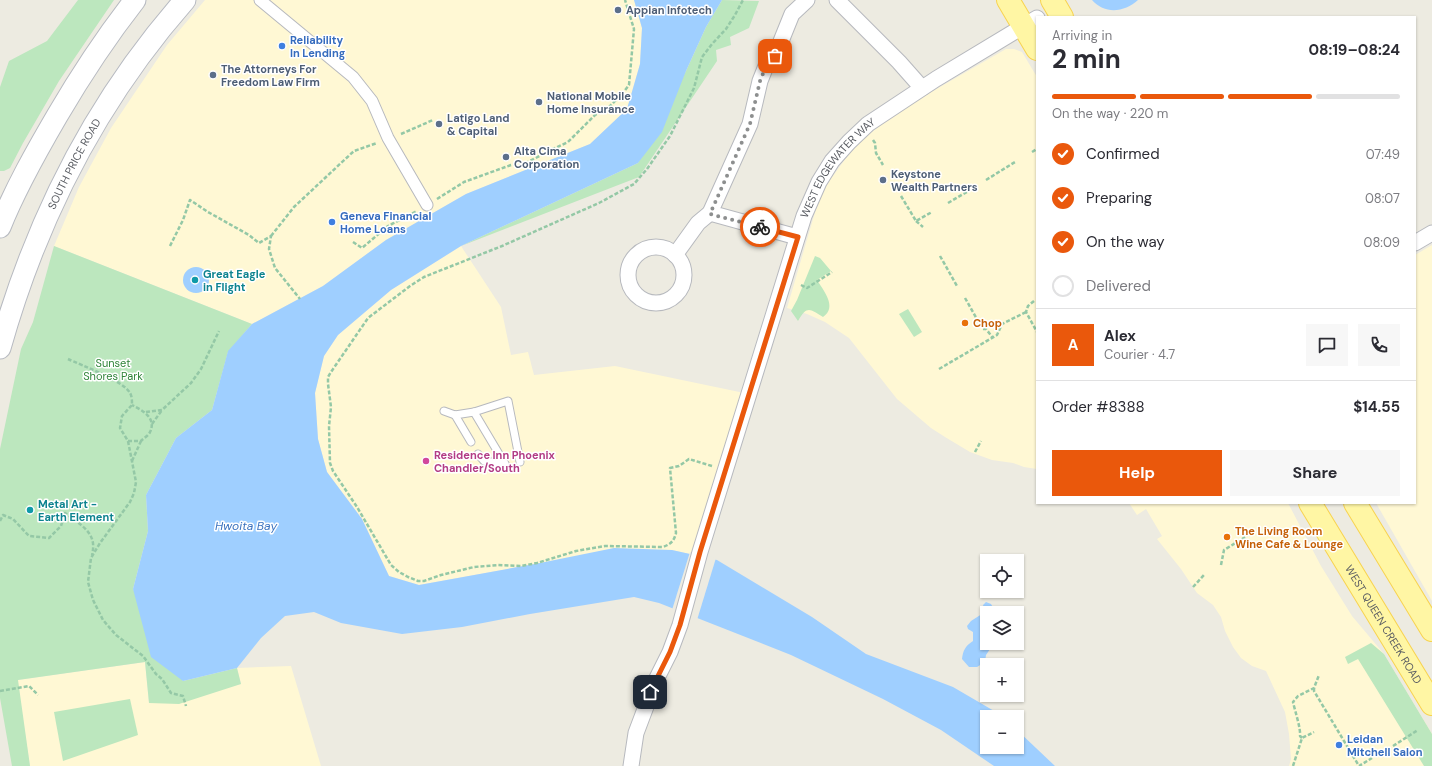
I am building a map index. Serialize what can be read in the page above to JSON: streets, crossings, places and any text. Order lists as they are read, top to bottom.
{
  "streets": {
    "main road": ["SOUTH PRICE ROAD", "WEST QUEEN CREEK ROAD"],
    "street": ["WEST EDGEWATER WAY"]
  },
  "water": ["Hwoita Bay"],
  "parks": ["Sunset Shores Park"],
  "places": [
    "Appian Infotech",
    "Reliability In Lending",
    "The Attorneys For Freedom Law Firm",
    "National Mobile Home Insurance",
    "Latigo Land & Capital",
    "Alta Cima Corporation",
    "Keystone Wealth Partners",
    "Geneva Financial Home Loans",
    "Great Eagle in Flight",
    "Chop",
    "Residence Inn Phoenix Chandler/South",
    "Metal Art - Earth Element",
    "The Living Room Wine Cafe & Lounge",
    "Leidan Mitchell Salon"
  ],
  "page": {
    "heading": ["2 min", "Arriving in", "08:19–08:24"],
    "panel": [
      "Alex",
      "Courier · 4.7",
      "Order #8388",
      "$14.55"
    ],
    "bar": "On the way · 220 m",
    "list": [
      ["Confirmed", "07:49"],
      ["Preparing", "08:07"],
      ["On the way", "08:09"],
      "Delivered"
    ],
    "round": "A",
    "buttons": ["Help", "Share"],
    "map_buttons": ["+", "−"]
  }
}
